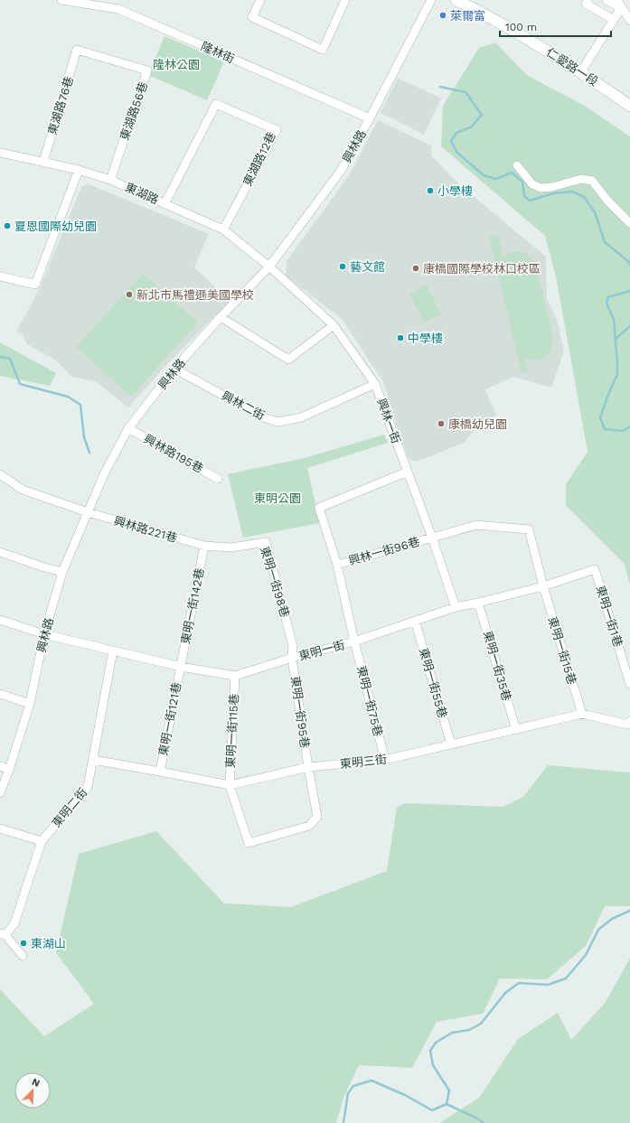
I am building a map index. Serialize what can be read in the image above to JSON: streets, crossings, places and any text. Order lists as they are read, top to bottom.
{
  "streets": {
    "main road": ["仁愛路一段"],
    "street": [
      "隆林街",
      "東湖路76巷",
      "東湖路56巷",
      "興林路",
      "東湖路12巷",
      "東湖路",
      "興林二街",
      "興林一街",
      "興林路195巷",
      "興林路221巷",
      "興林一街96巷",
      "東明一街98巷",
      "東明一街142巷",
      "東明一街1巷",
      "東明一街",
      "東明一街15巷",
      "東明一街35巷",
      "東明一街55巷",
      "東明一街75巷",
      "東明一街95巷",
      "東明一街121巷",
      "東明一街115巷",
      "東明三街",
      "東明二街"
    ]
  },
  "crossings": [
    ["隆林街", "興林路"],
    ["東湖路76巷", "東湖路56巷"],
    ["東湖路76巷", "東湖路"],
    ["東湖路56巷", "東湖路"],
    ["興林路", "東湖路"],
    ["興林路", "興林二街"],
    ["興林路", "興林一街"],
    ["興林路", "興林路195巷"],
    ["興林路", "興林路221巷"],
    ["興林路", "東明一街"],
    ["東湖路12巷", "東湖路"],
    ["東湖路", "興林一街"],
    ["興林二街", "興林一街"],
    ["興林一街", "興林一街96巷"],
    ["興林一街", "東明一街"],
    ["興林一街", "東明一街75巷"],
    ["興林路221巷", "東明一街98巷"],
    ["興林路221巷", "東明一街142巷"],
    ["興林一街96巷", "東明一街"],
    ["興林一街96巷", "東明一街15巷"],
    ["興林一街96巷", "東明一街75巷"],
    ["東明一街98巷", "東明一街142巷"],
    ["東明一街98巷", "東明一街"],
    ["東明一街98巷", "東明一街95巷"],
    ["東明一街142巷", "東明一街"],
    ["東明一街142巷", "東明一街121巷"],
    ["東明一街1巷", "東明一街"],
    ["東明一街", "東明一街15巷"],
    ["東明一街", "東明一街35巷"],
    ["東明一街", "東明一街55巷"],
    ["東明一街", "東明一街75巷"],
    ["東明一街", "東明一街95巷"],
    ["東明一街", "東明一街121巷"],
    ["東明一街", "東明一街115巷"],
    ["東明一街", "東明二街"],
    ["東明一街15巷", "東明三街"],
    ["東明一街35巷", "東明三街"],
    ["東明一街55巷", "東明三街"],
    ["東明一街75巷", "東明三街"],
    ["東明一街95巷", "東明一街115巷"],
    ["東明一街95巷", "東明三街"],
    ["東明一街121巷", "東明三街"],
    ["東明一街115巷", "東明三街"],
    ["東明三街", "東明二街"]
  ],
  "parks": ["隆林公園", "東明公園"],
  "places": [
    "萊爾富",
    "小學樓",
    "夏恩國際幼兒園",
    "藝文館",
    "康橋國際學校林口校區",
    "新北市馬禮遜美國學校",
    "中學樓",
    "康橋幼兒園",
    "東湖山"
  ],
  "scale_bar": "100 m",
  "north": "top right"
}
